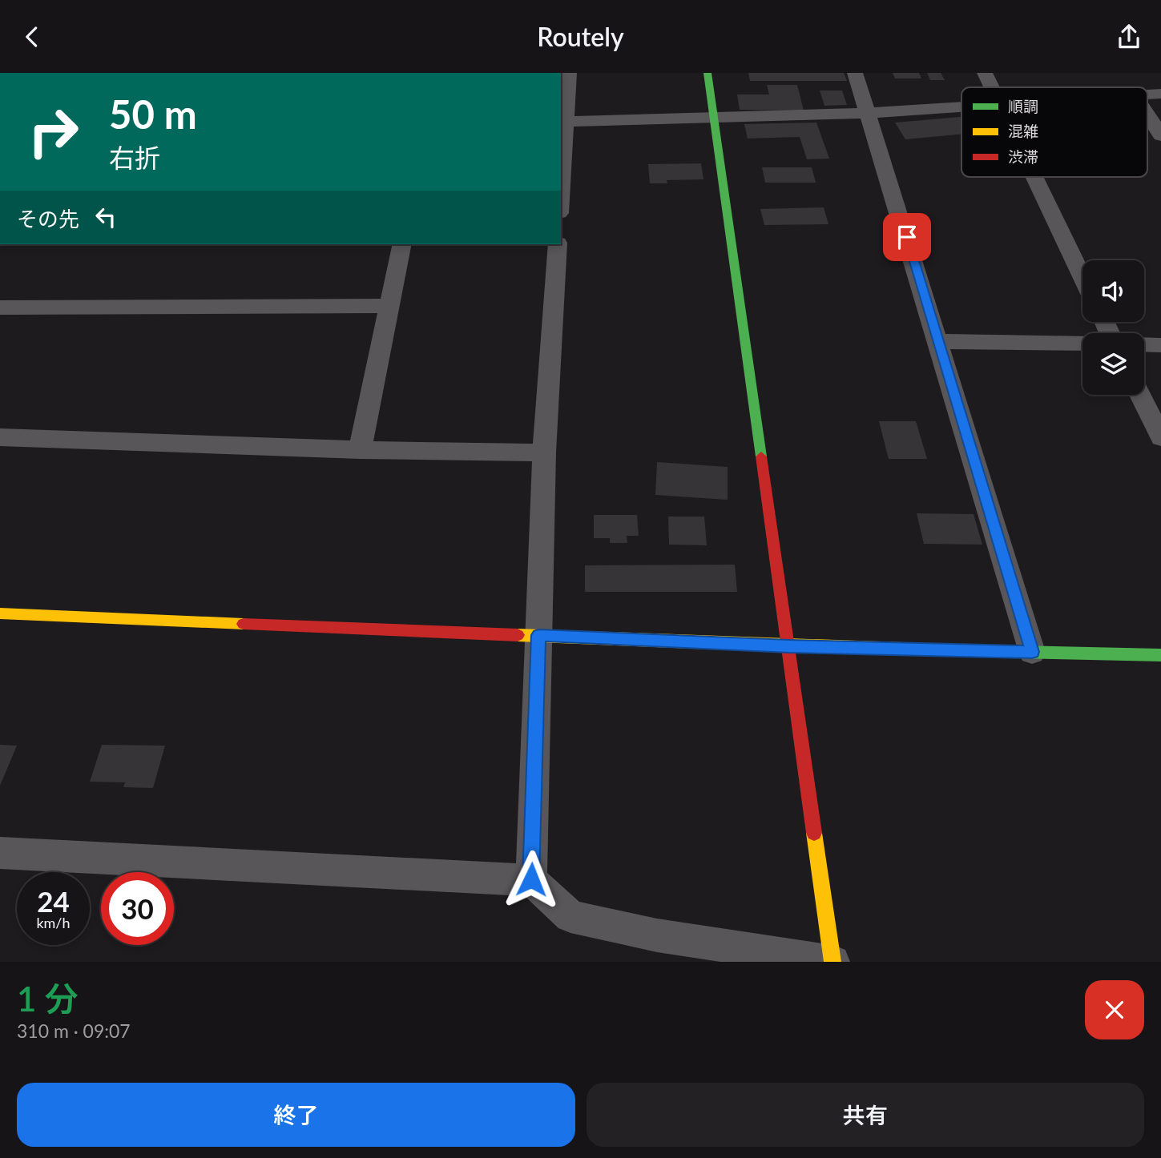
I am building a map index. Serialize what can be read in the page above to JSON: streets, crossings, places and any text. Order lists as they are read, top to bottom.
{
  "legend": ["順調", "混雑", "渋滞"],
  "page": {
    "header": "Routely",
    "turn": ["50 m", "右折"],
    "then": "その先",
    "speed": "24 km/h",
    "limit": "30",
    "heading": ["1 分", "310 m · 09:07"],
    "buttons": ["終了", "共有"]
  }
}
